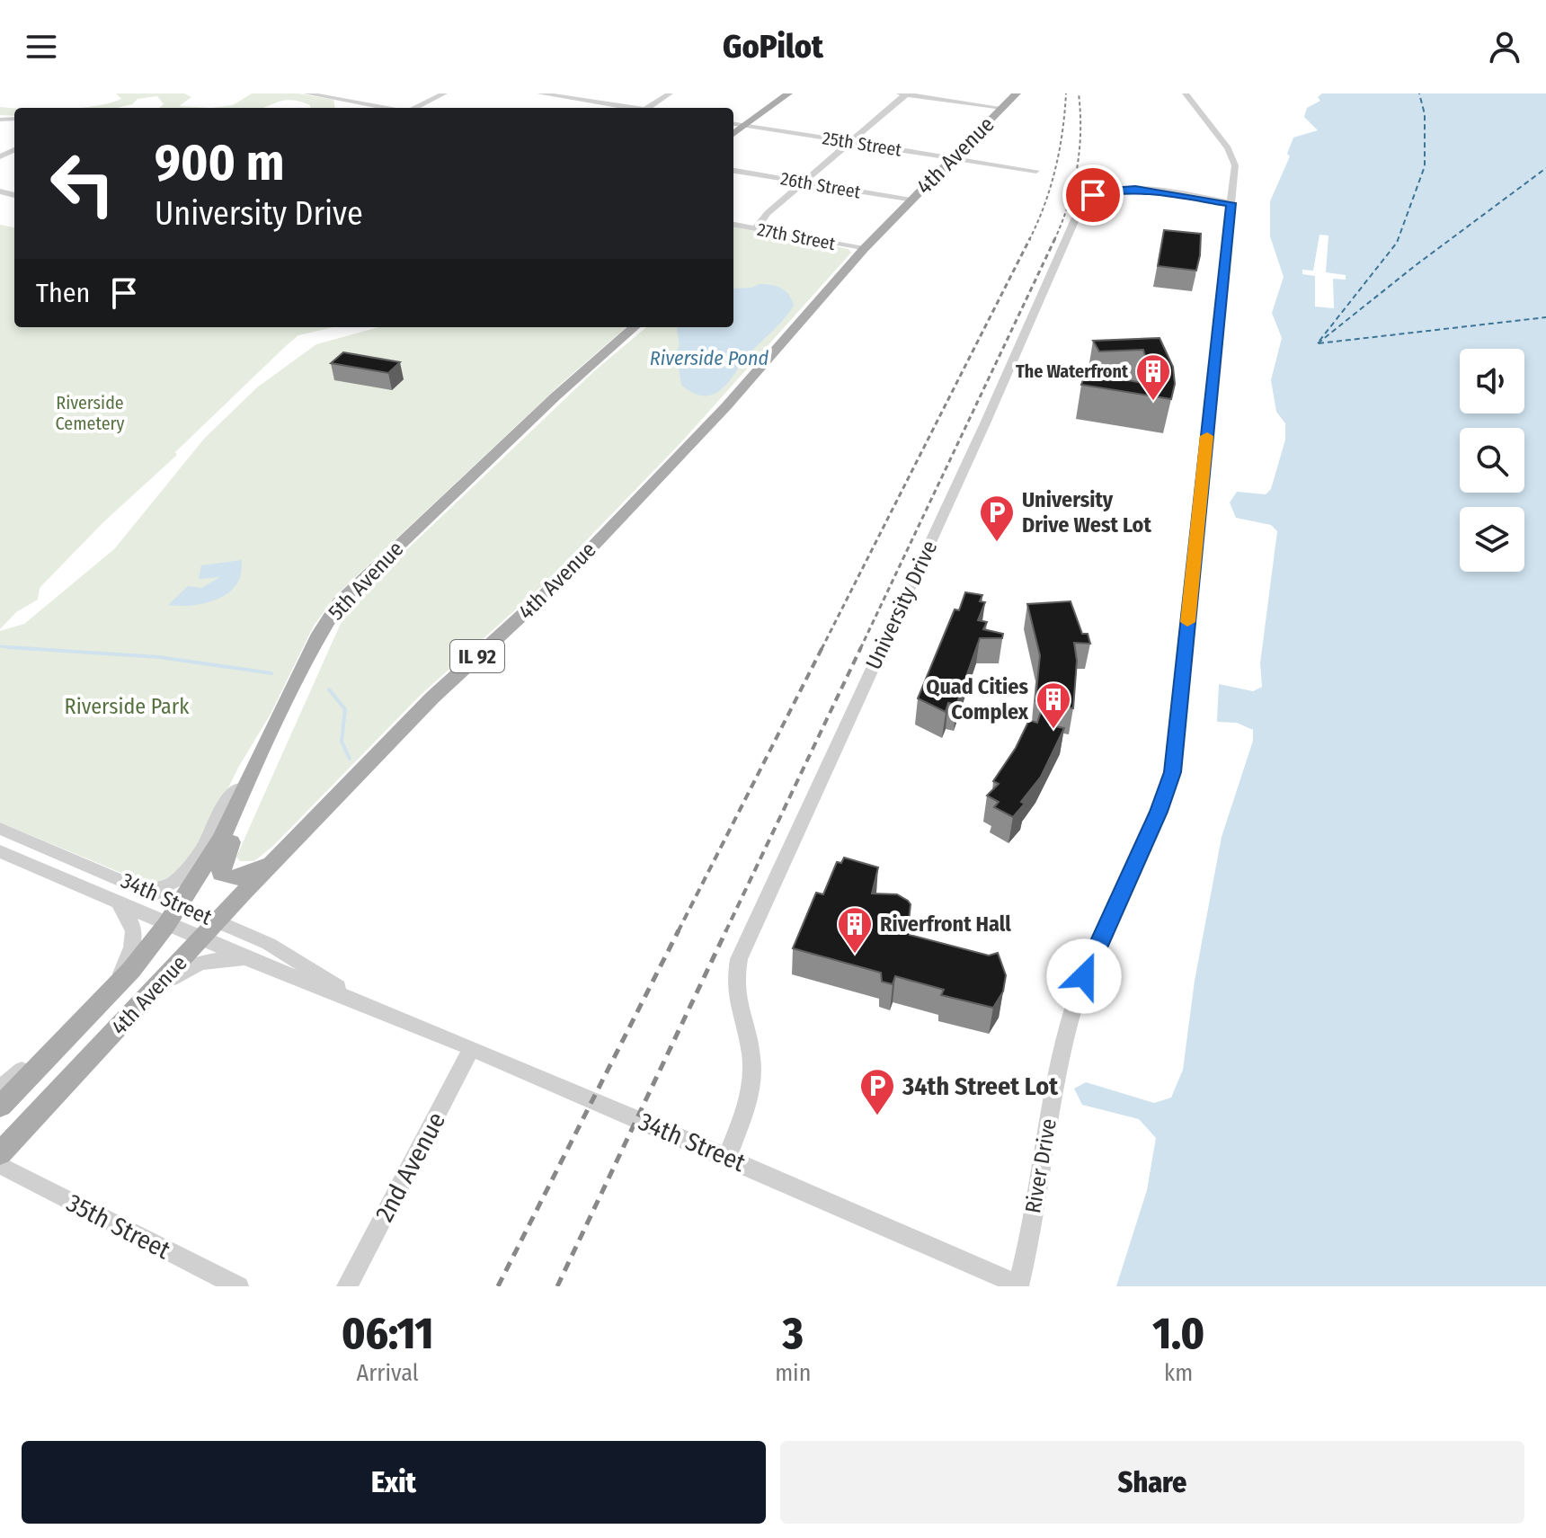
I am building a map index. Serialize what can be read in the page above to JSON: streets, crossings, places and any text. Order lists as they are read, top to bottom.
{
  "streets": {
    "main road": ["4th Avenue", "5th Avenue", "IL 92"],
    "street": [
      "25th Street",
      "26th Street",
      "27th Street",
      "University Drive",
      "34th Street",
      "River Drive",
      "2nd Avenue",
      "35th Street"
    ]
  },
  "crossings": [
    ["25th Street", "4th Avenue"],
    ["4th Avenue", "26th Street"],
    ["4th Avenue", "27th Street"],
    ["4th Avenue", "5th Avenue"],
    ["4th Avenue", "34th Street"],
    ["5th Avenue", "34th Street"],
    ["University Drive", "34th Street"],
    ["University Drive", "River Drive"],
    ["34th Street", "River Drive"],
    ["34th Street", "2nd Avenue"]
  ],
  "water": ["Riverside Pond"],
  "parks": ["Riverside Cemetery", "Riverside Park"],
  "places": {
    "building": ["The Waterfront", "Quad Cities Complex", "Riverfront Hall"],
    "parking": ["University Drive West Lot", "34th Street Lot"]
  },
  "page": {
    "header": "GoPilot",
    "turn": ["900 m", "University Drive"],
    "then": "Then",
    "eta": [
      "06:11",
      "Arrival",
      "3",
      "min",
      "1.0",
      "km"
    ],
    "buttons": ["Exit", "Share"]
  }
}
